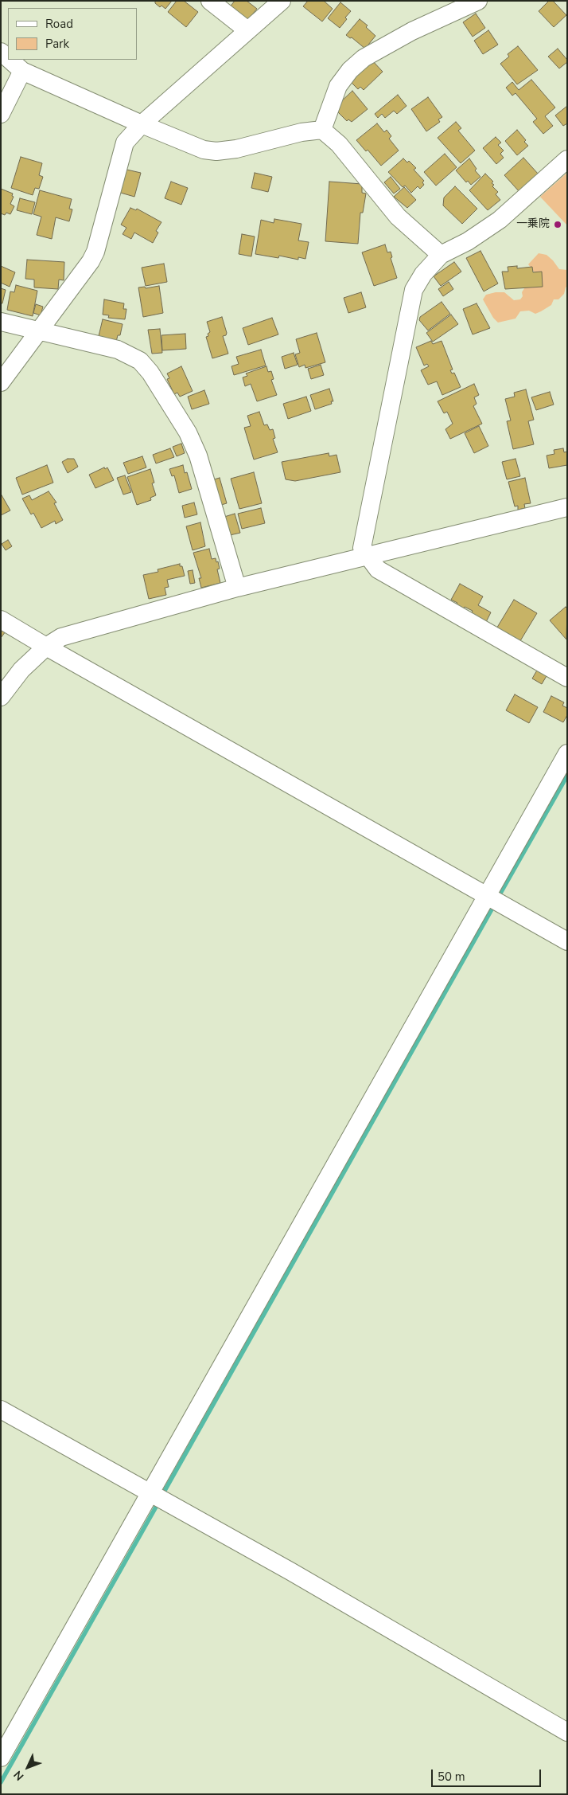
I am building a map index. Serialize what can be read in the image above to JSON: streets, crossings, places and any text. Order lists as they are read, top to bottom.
{
  "places": ["一乗院"],
  "legend": ["Road", "Park"],
  "scale_bar": "50 m",
  "north": "bottom left"
}
